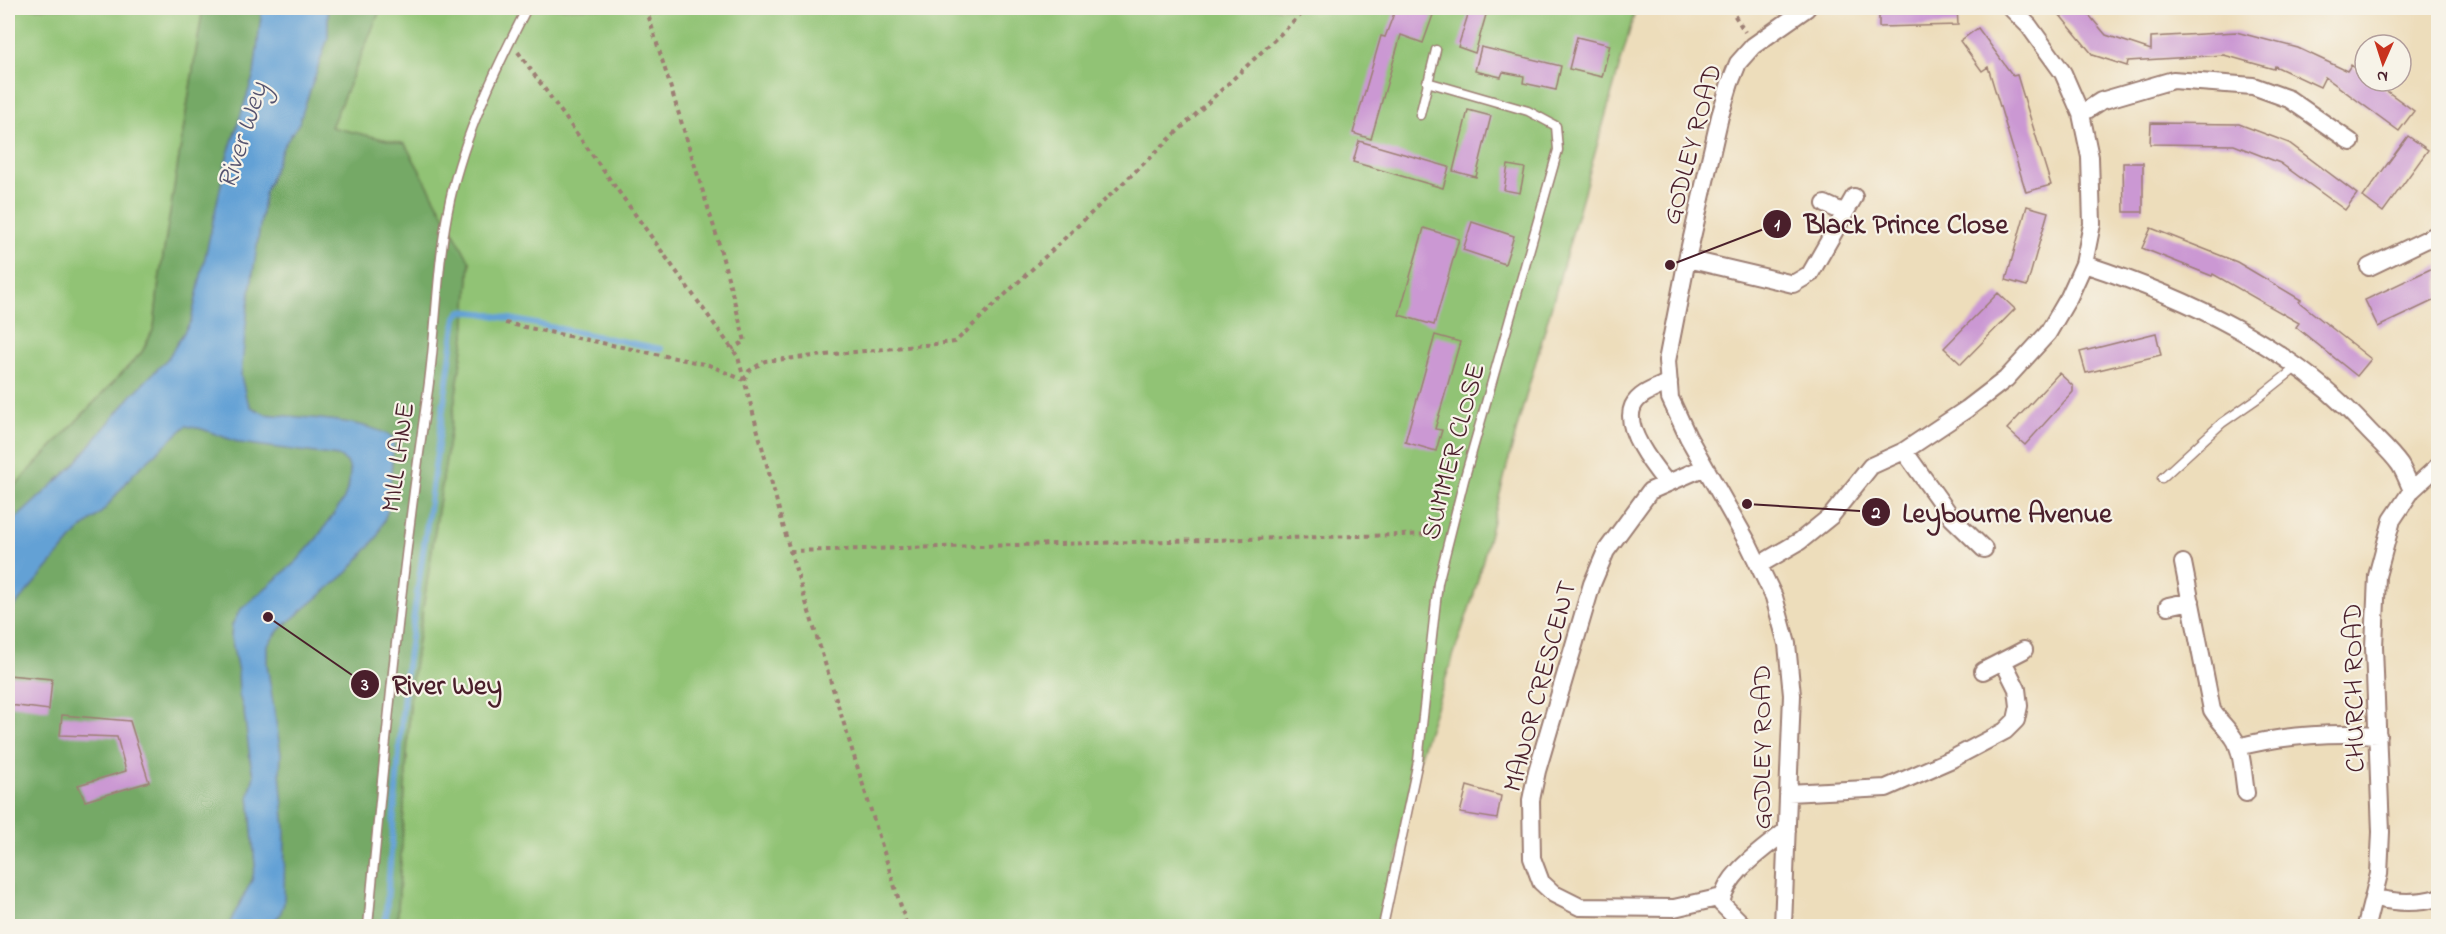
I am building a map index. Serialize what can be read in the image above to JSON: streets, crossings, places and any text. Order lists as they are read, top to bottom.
{
  "streets": {
    "street": ["GODLEY ROAD", "MANOR CRESCENT", "CHURCH ROAD"],
    "lane": ["SUMMER CLOSE", "MILL LANE"]
  },
  "crossings": [
    ["GODLEY ROAD", "MANOR CRESCENT"]
  ],
  "water": ["River Wey"],
  "places": ["Black Prince Close", "Leybourne Avenue", "River Wey"],
  "north": "bottom"
}
